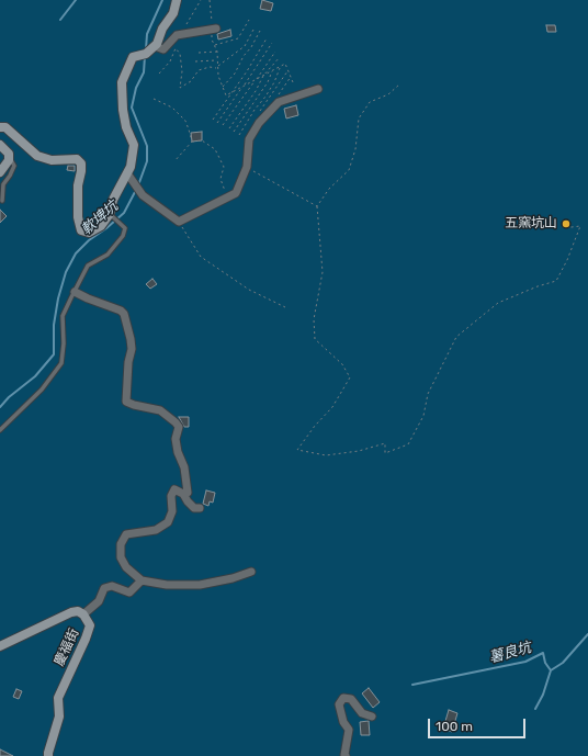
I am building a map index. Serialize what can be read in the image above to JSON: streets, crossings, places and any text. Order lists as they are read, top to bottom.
{
  "streets": {
    "street": ["慶福街"]
  },
  "water": ["軟埤坑", "薯良坑"],
  "places": ["五窯坑山"],
  "scale_bar": "100 m"
}
